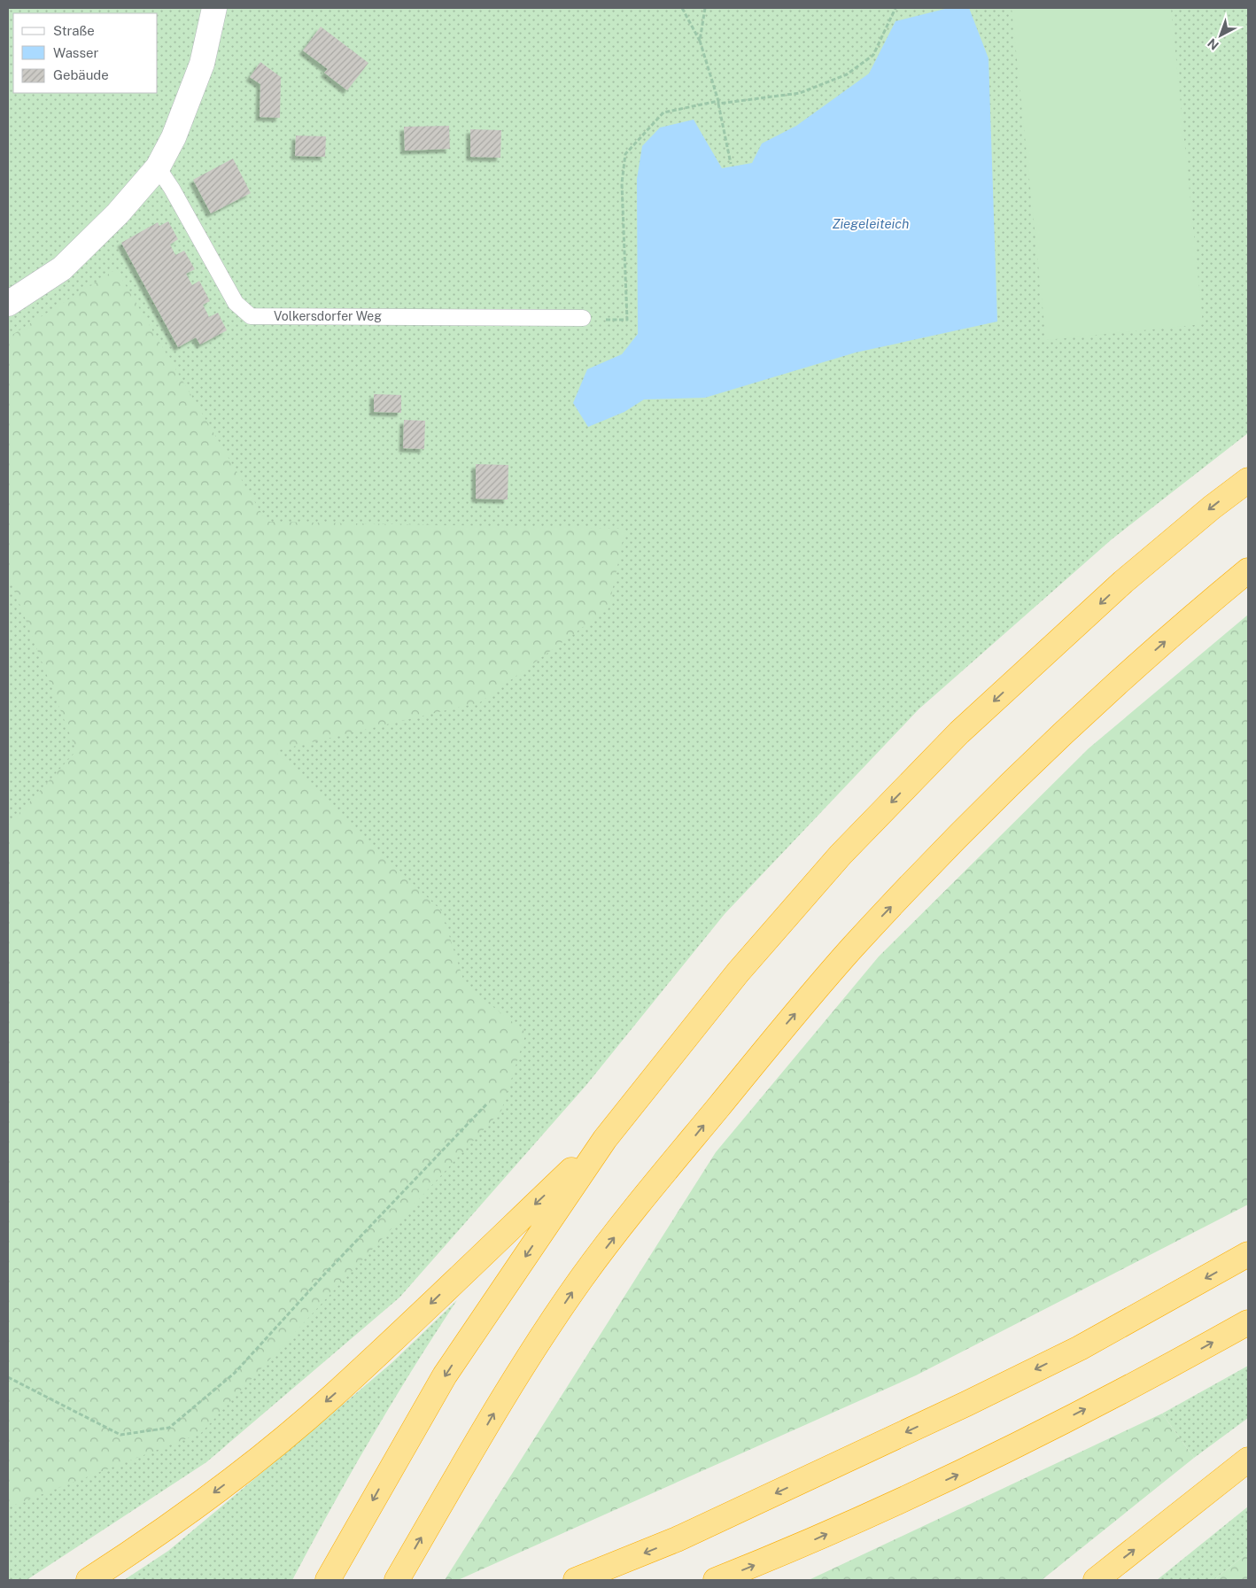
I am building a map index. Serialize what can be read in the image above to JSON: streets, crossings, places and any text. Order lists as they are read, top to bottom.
{
  "streets": {
    "lane": ["Volkersdorfer Weg"]
  },
  "water": ["Ziegeleiteich"],
  "legend": ["Straße", "Wasser", "Gebäude"],
  "north": "bottom left"
}
